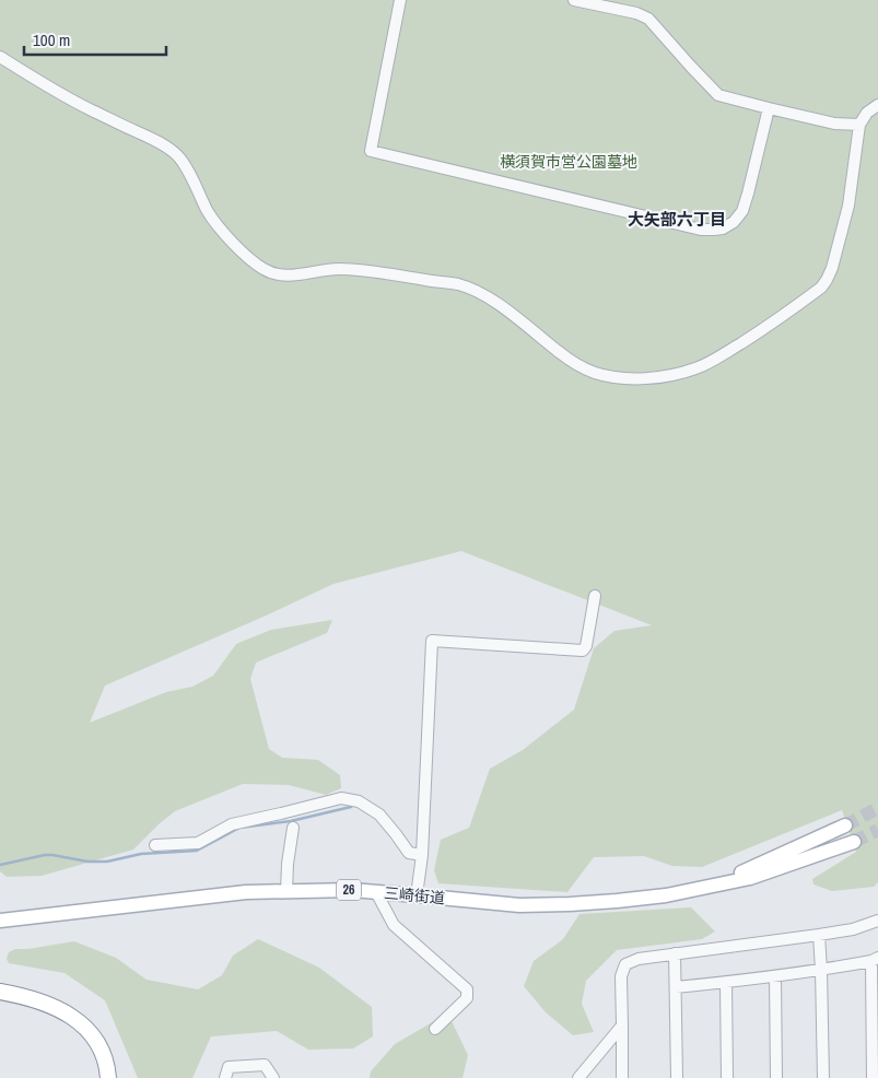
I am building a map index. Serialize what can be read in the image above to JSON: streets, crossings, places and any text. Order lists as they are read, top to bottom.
{
  "streets": {
    "main road": ["26", "三崎街道"]
  },
  "districts": ["大矢部六丁目"],
  "parks": ["横須賀市営公園墓地"],
  "scale_bar": "100 m"
}
